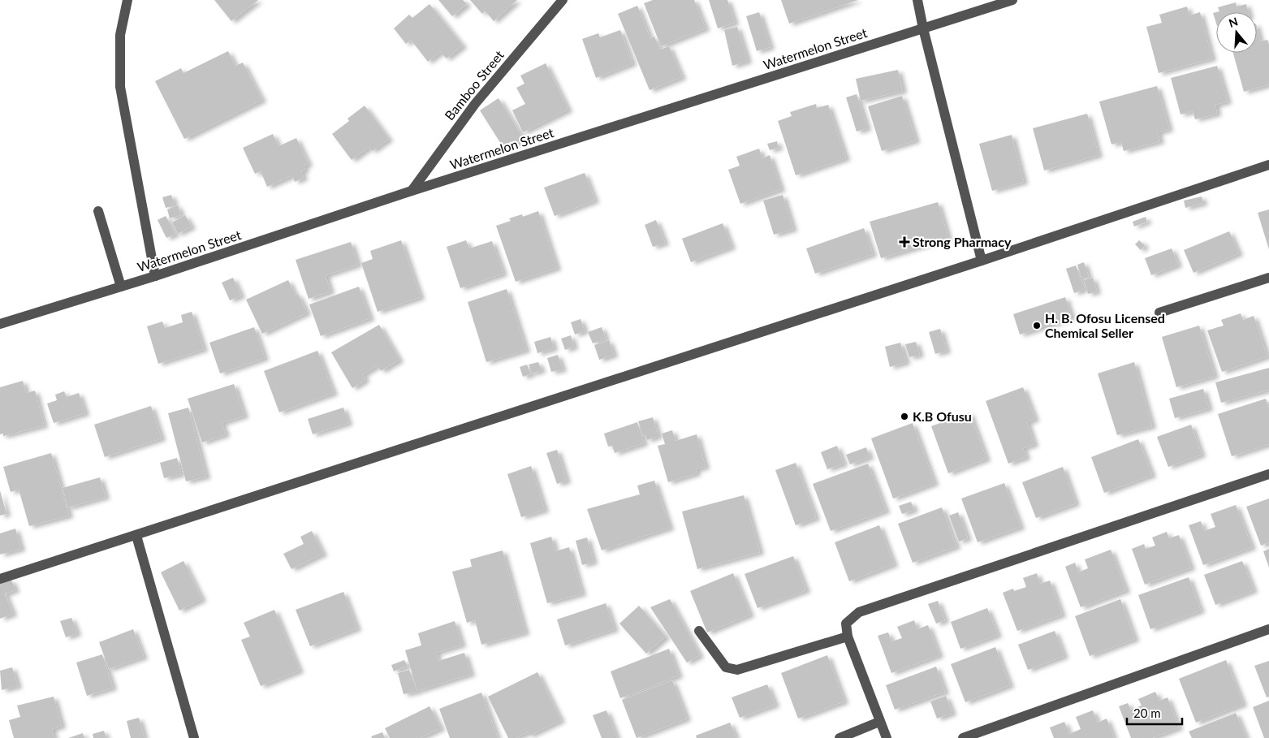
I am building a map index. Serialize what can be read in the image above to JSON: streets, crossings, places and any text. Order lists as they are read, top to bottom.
{
  "streets": {
    "street": ["Watermelon Street", "Bamboo Street"]
  },
  "crossings": [
    ["Watermelon Street", "Bamboo Street"]
  ],
  "places": {
    "health": ["Strong Pharmacy"],
    "other": ["H. B. Ofosu Licensed Chemical Seller", "K.B Ofusu"]
  },
  "scale_bar": "20 m",
  "north": "top"
}
